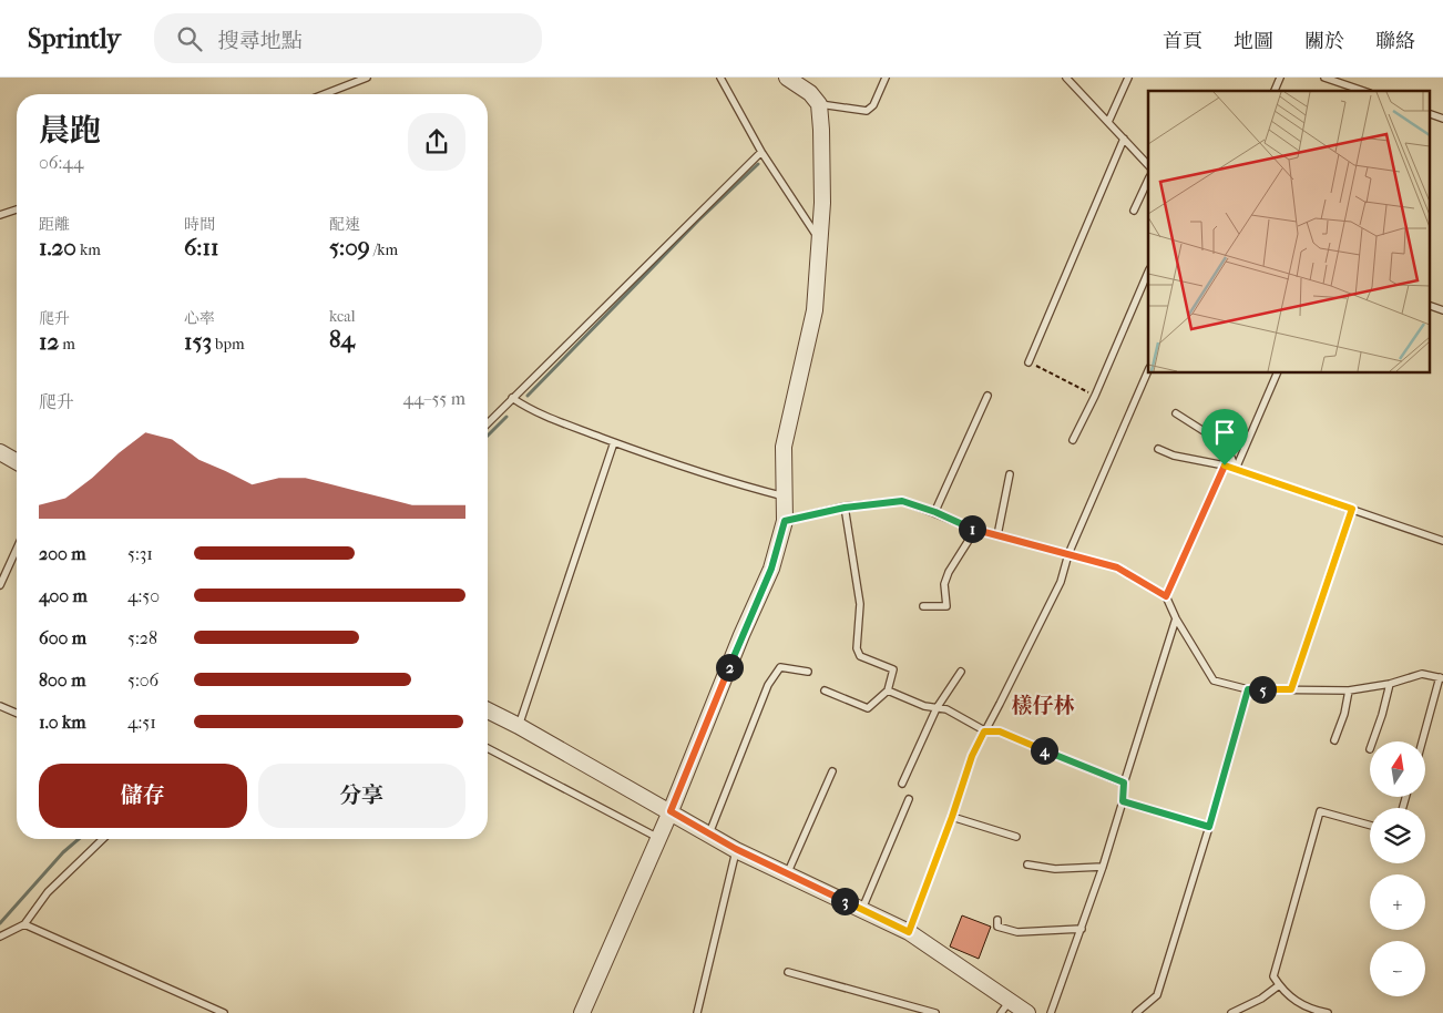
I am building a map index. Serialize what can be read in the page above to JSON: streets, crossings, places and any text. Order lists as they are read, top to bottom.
{
  "districts": ["檨仔林"],
  "north": "top",
  "page": {
    "header": "Sprintly",
    "search": "搜尋地點",
    "nav": [
      "首頁",
      "地圖",
      "關於",
      "聯絡"
    ],
    "heading": ["晨跑", "06:44"],
    "stats": [
      ["距離", "1.20 km"],
      ["時間", "6:11"],
      ["配速", "5:09 /km"],
      ["爬升", "12 m"],
      ["心率", "153 bpm"],
      ["kcal", "84"]
    ],
    "chart": ["爬升", "44–55 m"],
    "pins": [
      "1",
      "2",
      "5",
      "4",
      "3"
    ],
    "list": [
      {
        "name": "200 m",
        "note": "5:31"
      },
      {
        "name": "400 m",
        "note": "4:50"
      },
      {
        "name": "600 m",
        "note": "5:28"
      },
      {
        "name": "800 m",
        "note": "5:06"
      },
      {
        "name": "1.0 km",
        "note": "4:51"
      }
    ],
    "map_buttons": ["+", "−"],
    "buttons": ["儲存", "分享"]
  }
}
